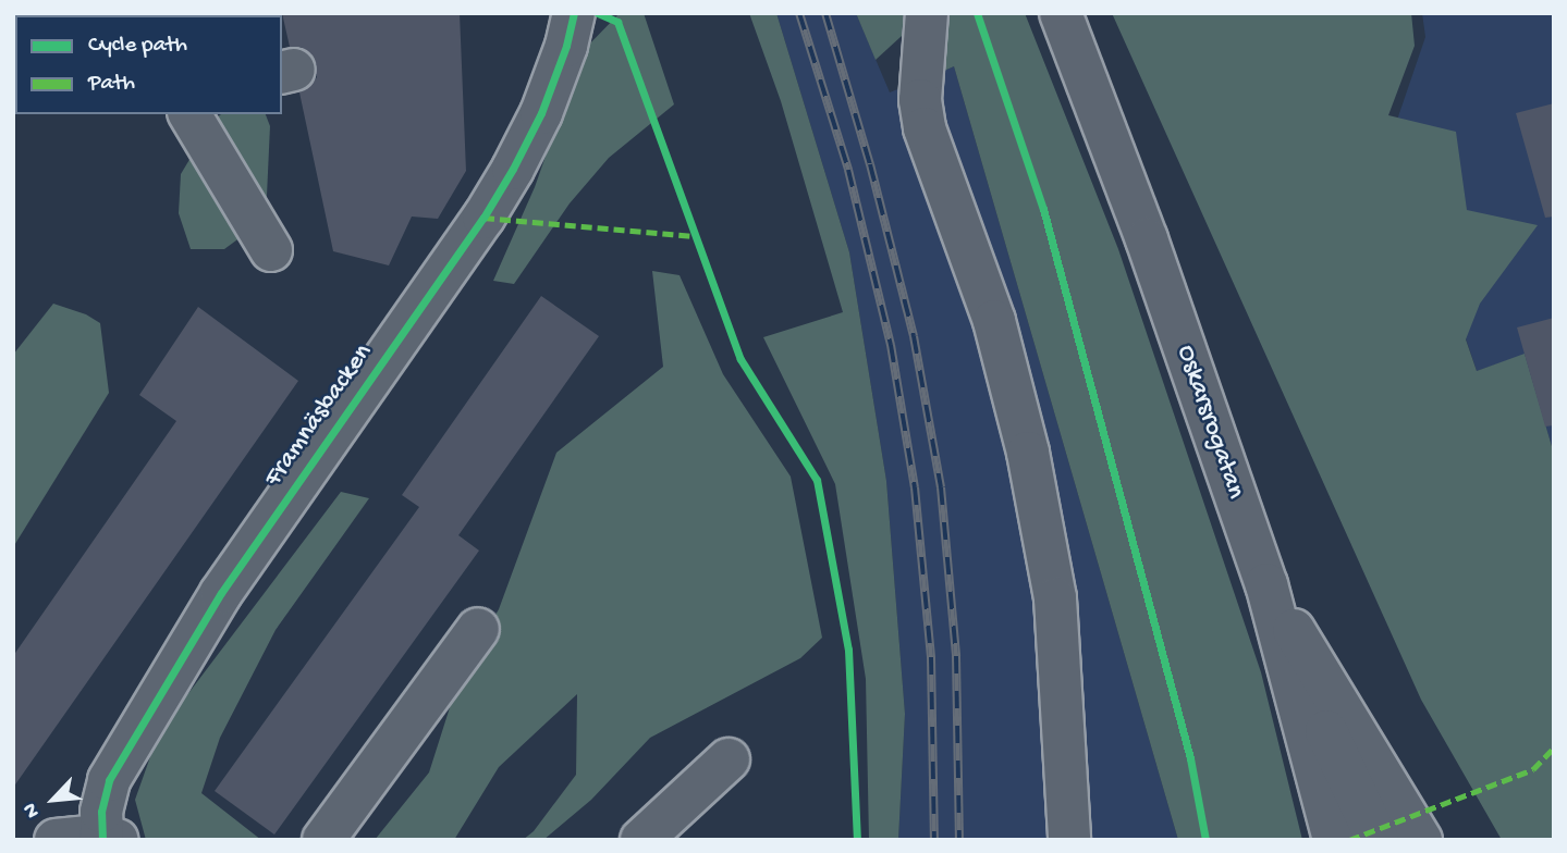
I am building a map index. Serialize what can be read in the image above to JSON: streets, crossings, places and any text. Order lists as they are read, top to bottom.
{
  "streets": {
    "street": ["Framnäsbacken", "Oskarsrogatan"]
  },
  "legend": ["Cycle path", "Path"],
  "north": "bottom left"
}
